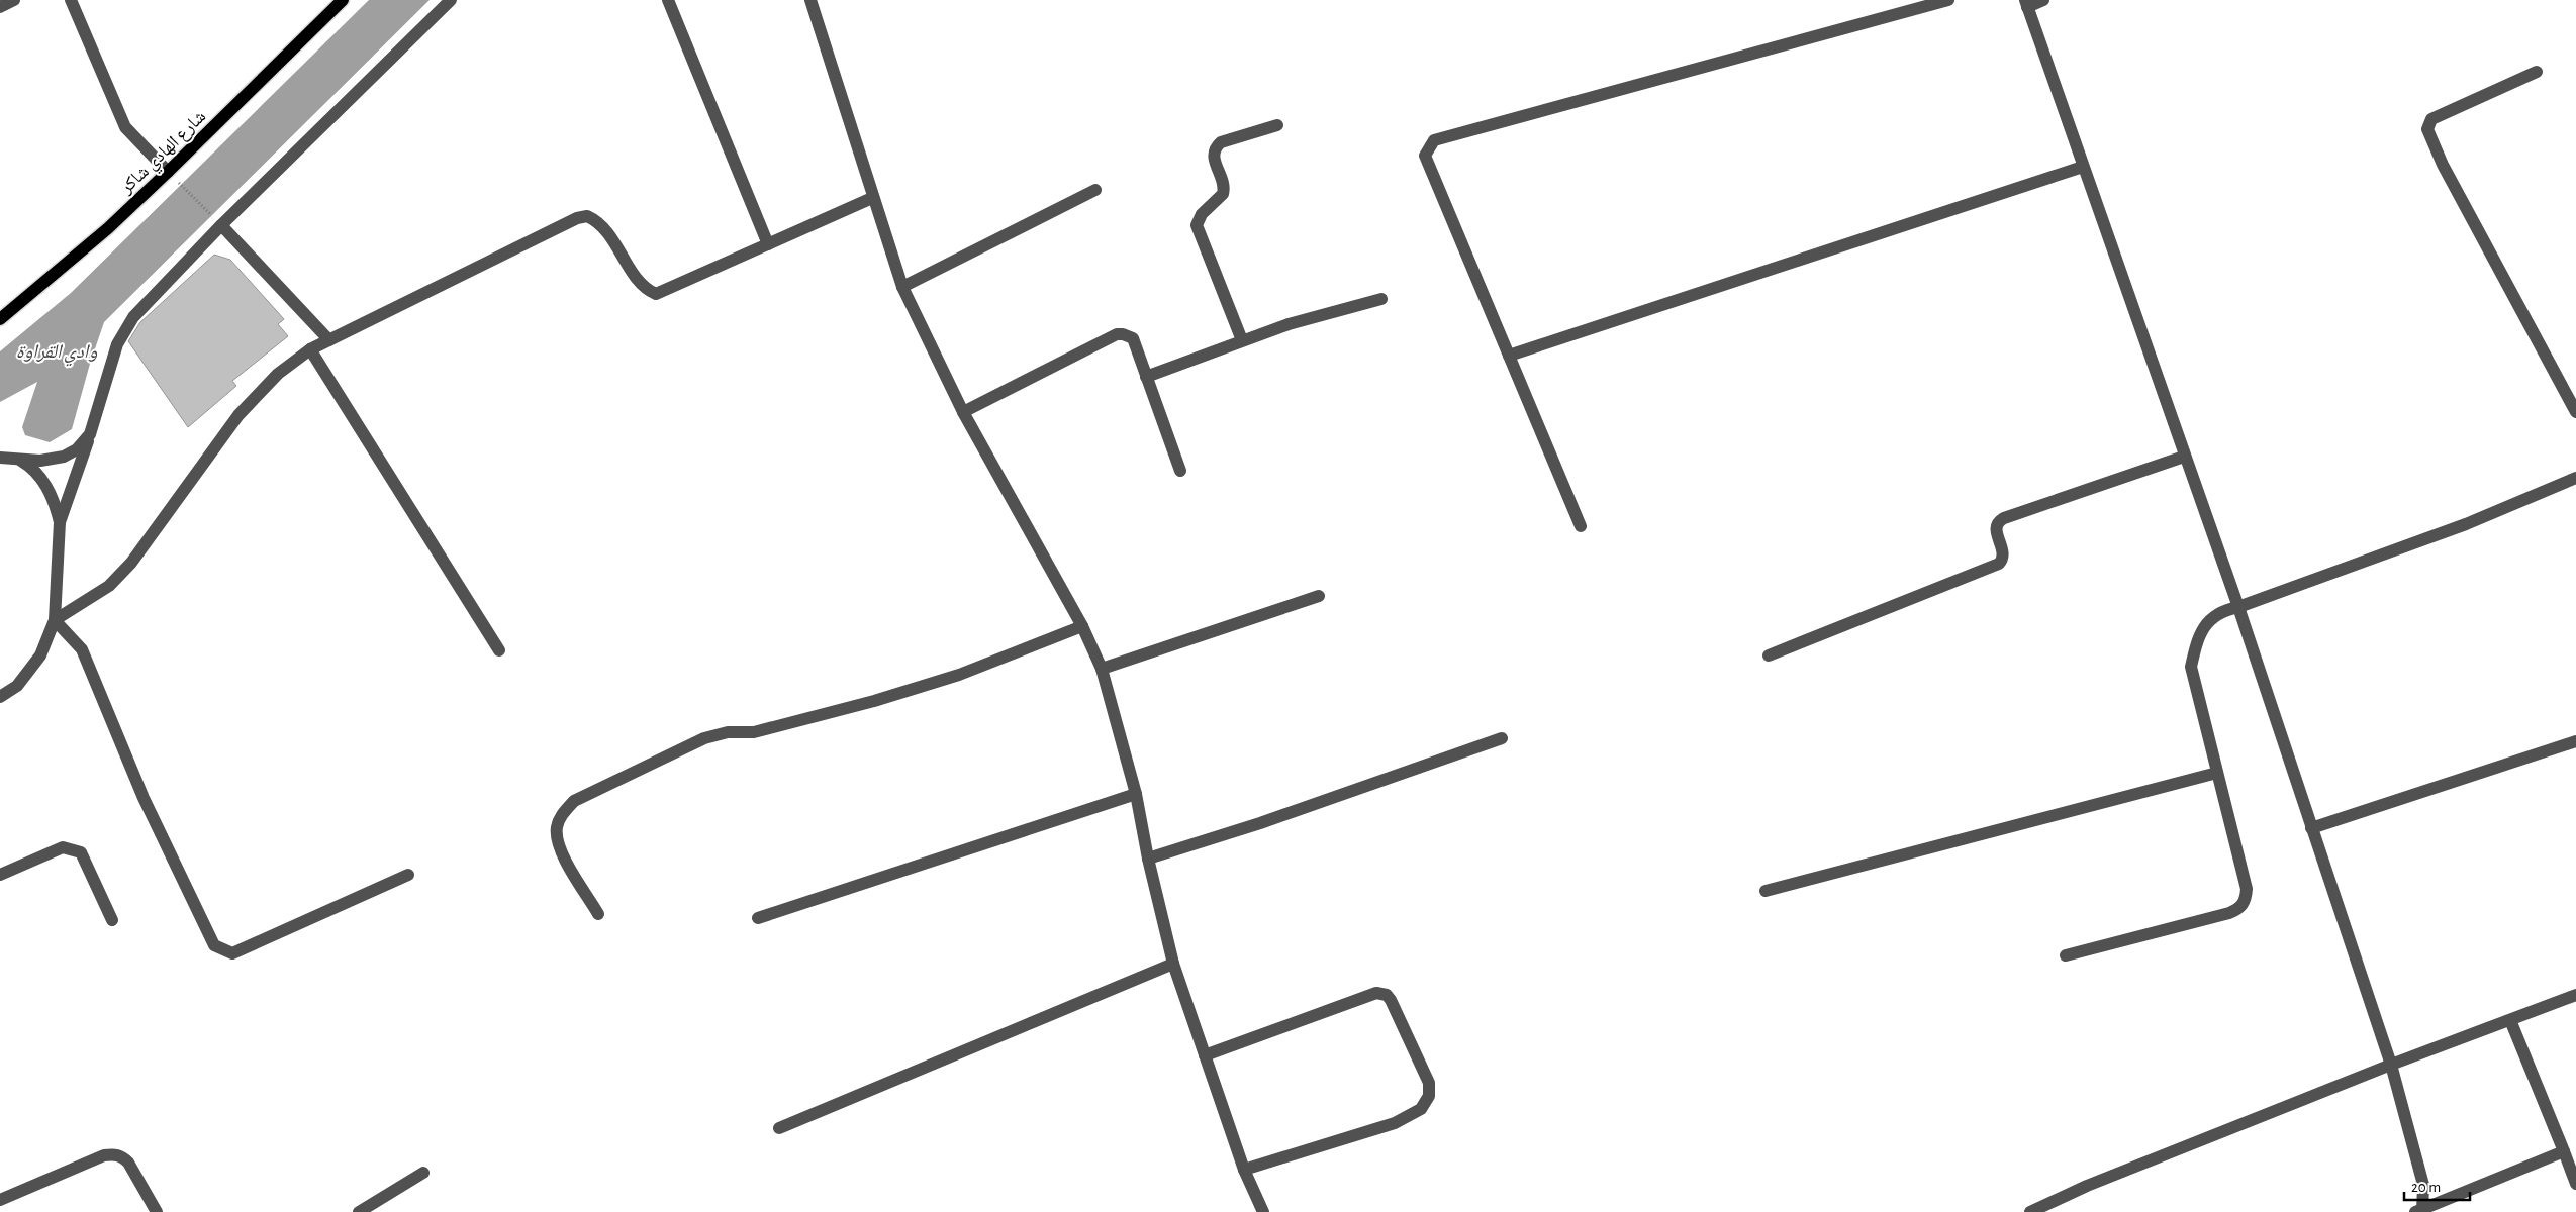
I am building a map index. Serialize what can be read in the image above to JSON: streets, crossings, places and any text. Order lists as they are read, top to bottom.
{
  "streets": {
    "main road": ["شارع الهادي شاكر"]
  },
  "water": ["وادي القراوة"],
  "scale_bar": "20 m"
}
